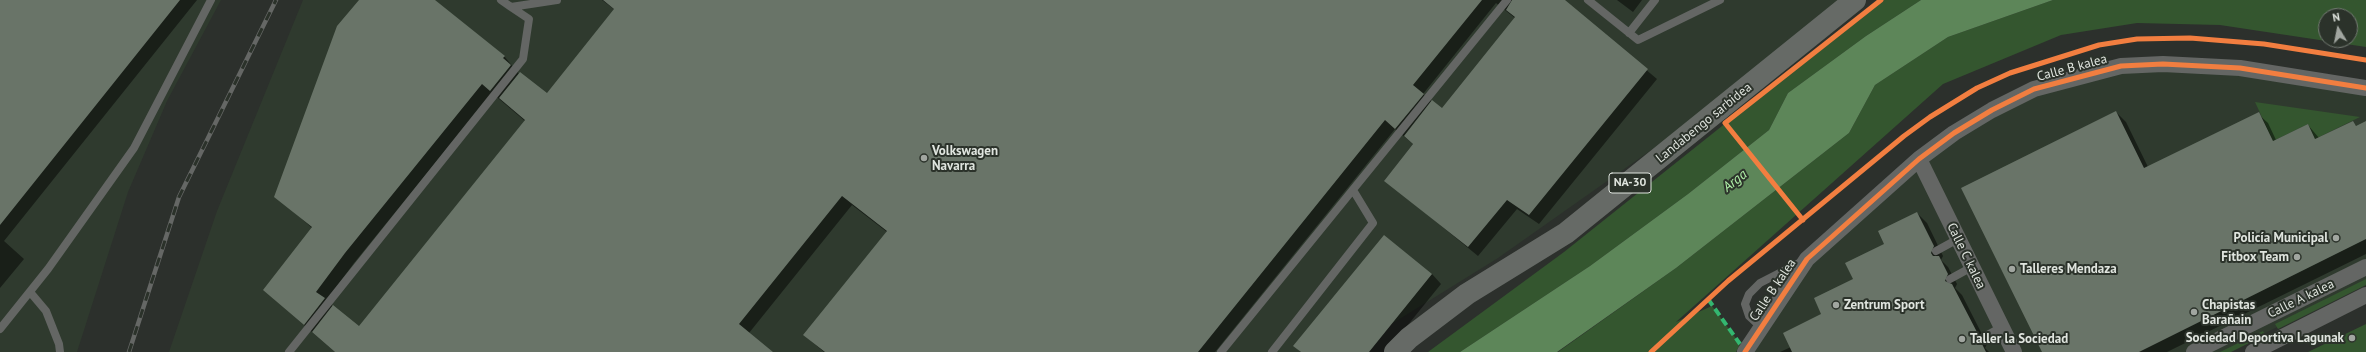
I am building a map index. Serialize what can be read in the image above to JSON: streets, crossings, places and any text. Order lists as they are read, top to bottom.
{
  "streets": {
    "highway": ["Landabengo sarbidea", "NA-30"],
    "street": ["Calle B kalea", "Calle C kalea", "Calle A kalea"]
  },
  "crossings": [
    ["Calle B kalea", "Calle C kalea"]
  ],
  "water": ["Arga"],
  "places": [
    "Volkswagen Navarra",
    "Policía Municipal",
    "Fitbox Team",
    "Talleres Mendaza",
    "Zentrum Sport",
    "Chapistas Barañain",
    "Sociedad Deportiva Lagunak",
    "Taller la Sociedad"
  ],
  "north": "top"
}
